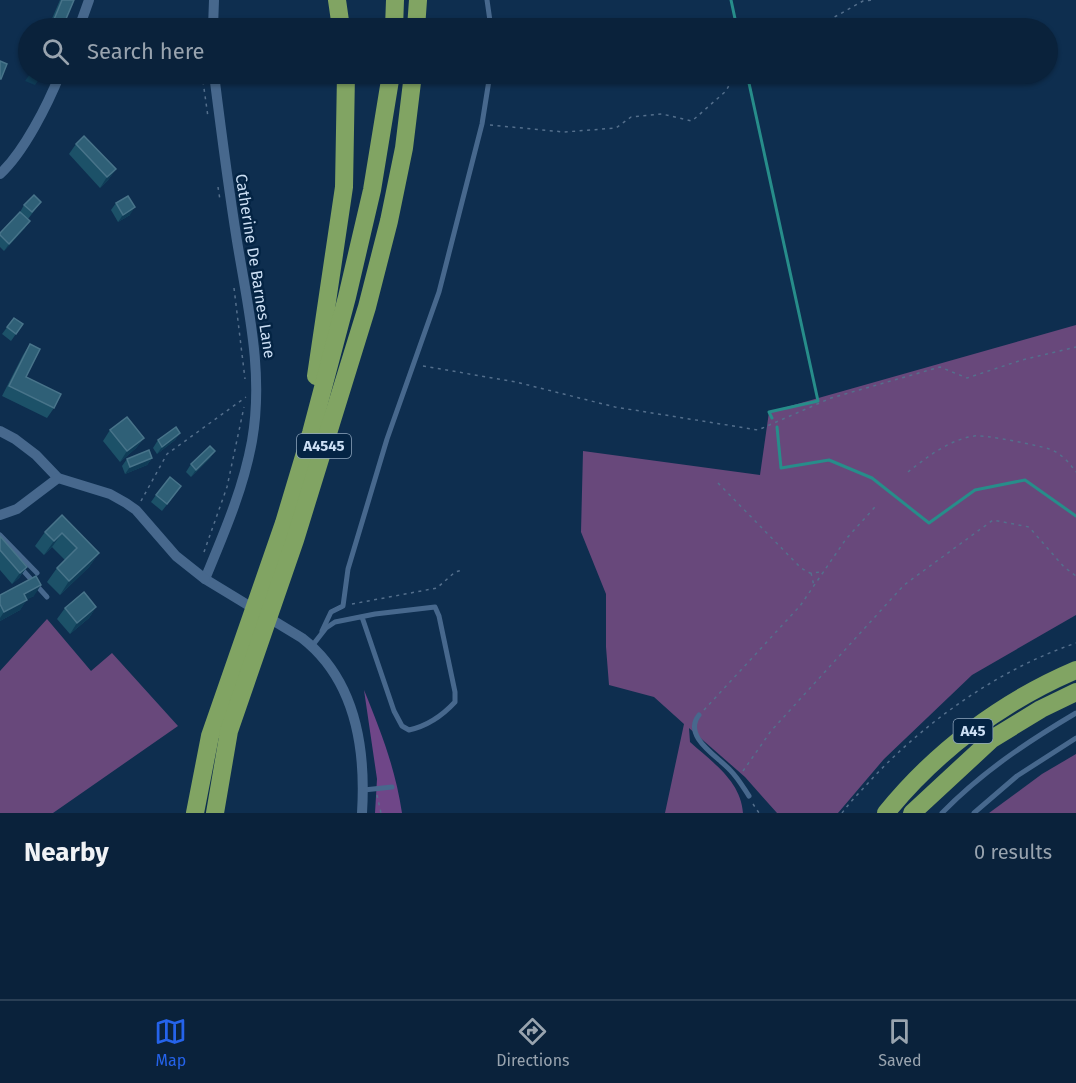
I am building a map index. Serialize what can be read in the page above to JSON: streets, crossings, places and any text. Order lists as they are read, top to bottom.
{
  "streets": {
    "highway": ["A4545", "A45"],
    "street": ["Catherine De Barnes Lane"]
  },
  "page": {
    "search": "Search here",
    "heading": ["Nearby", "0 results"],
    "nav": ["Map", "Directions", "Saved"]
  }
}
